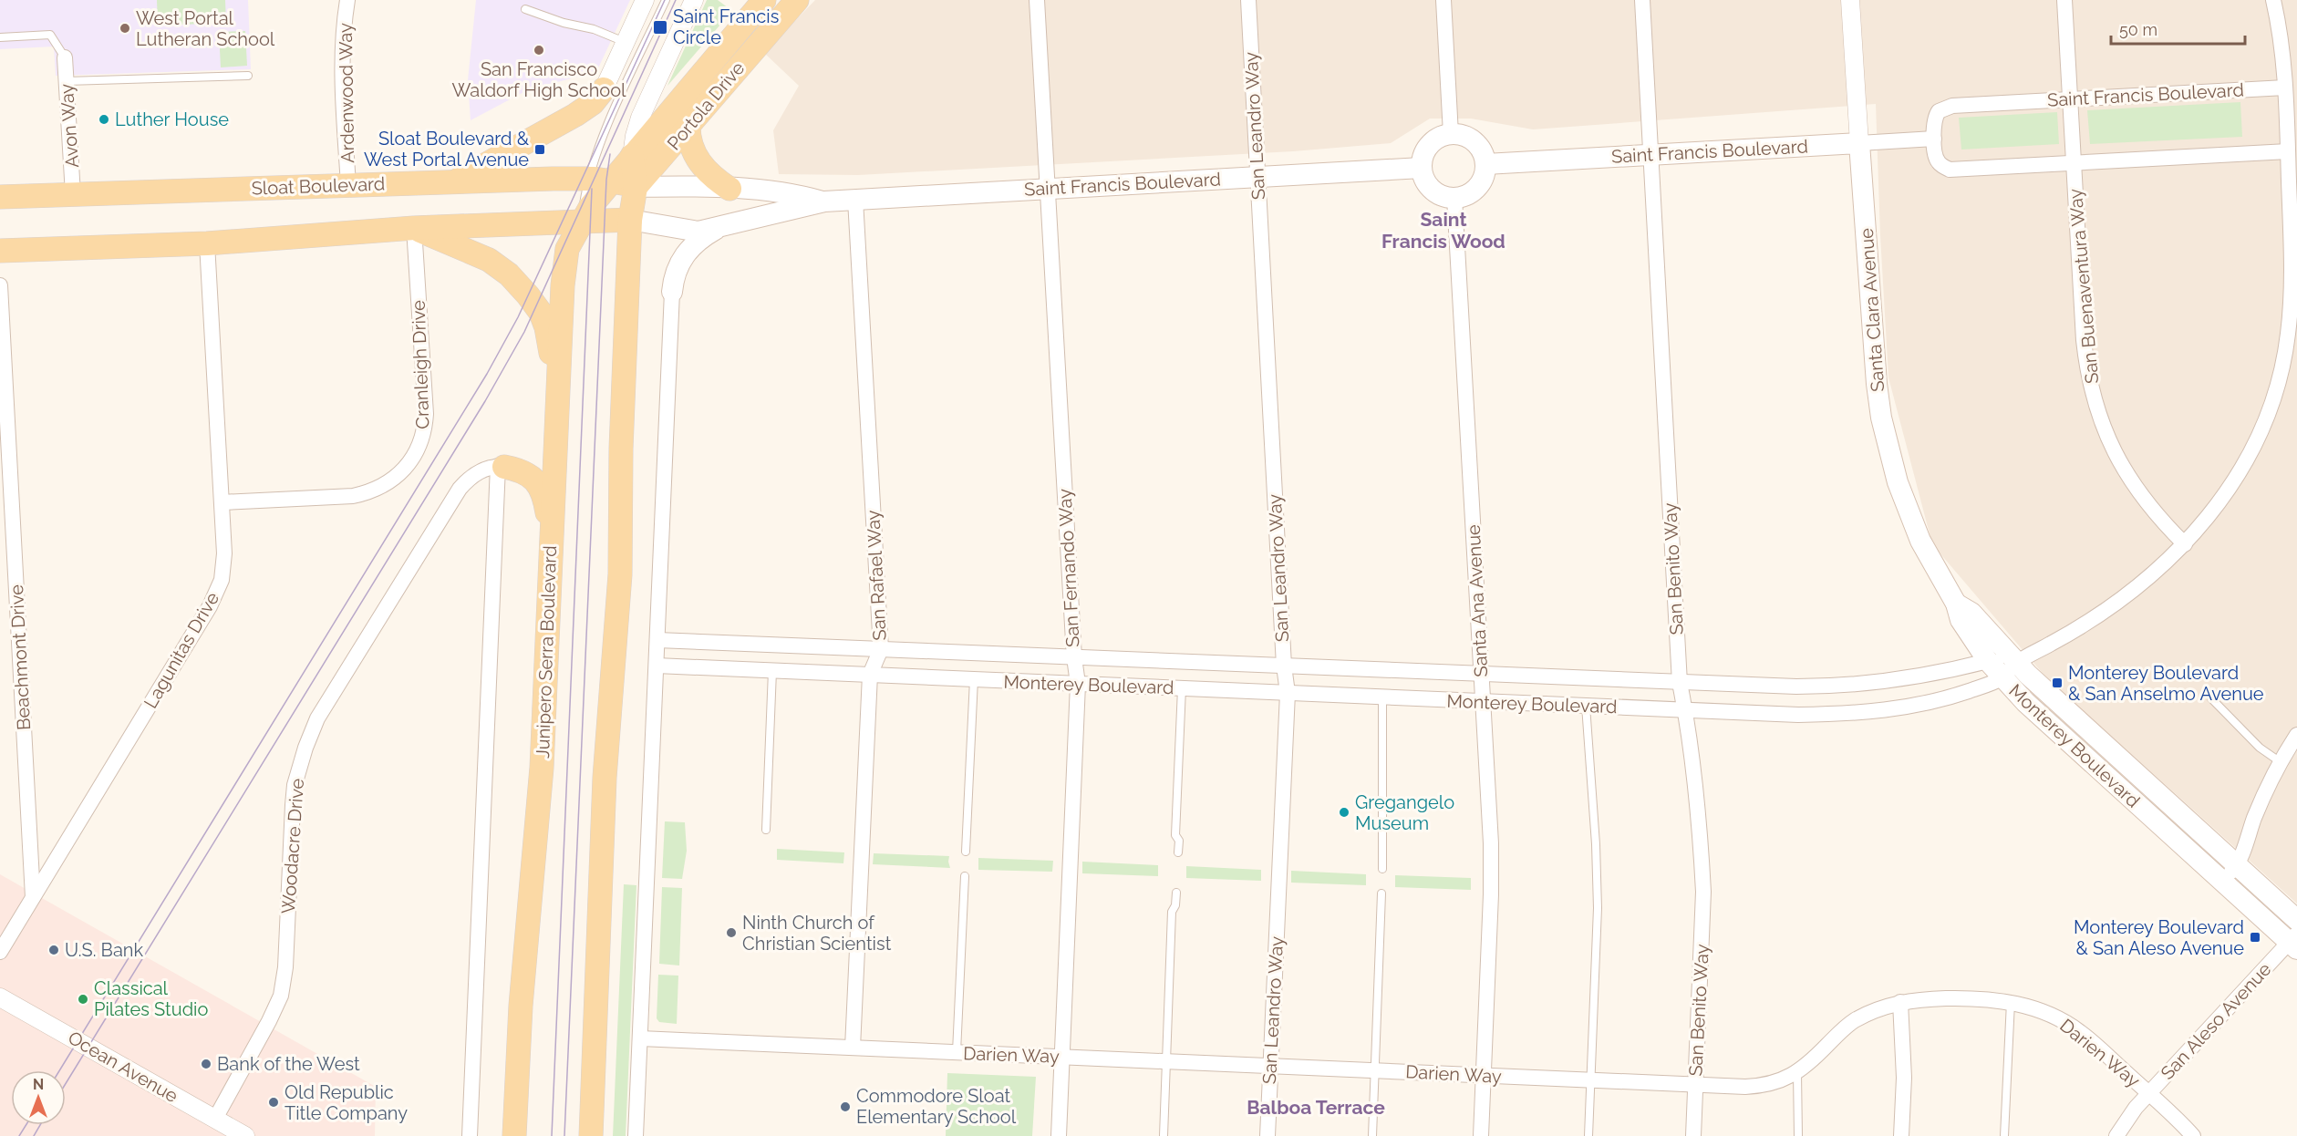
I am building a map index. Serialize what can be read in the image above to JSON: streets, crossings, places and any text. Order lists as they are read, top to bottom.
{
  "streets": {
    "main road": [
      "Saint Francis Boulevard",
      "Portola Drive",
      "Sloat Boulevard",
      "Santa Clara Avenue",
      "Junipero Serra Boulevard",
      "Monterey Boulevard"
    ],
    "street": [
      "Ardenwood Way",
      "Avon Way",
      "San Leandro Way",
      "San Buenaventura Way",
      "Cranleigh Drive",
      "San Fernando Way",
      "San Benito Way",
      "San Rafael Way",
      "Santa Ana Avenue",
      "Lagunitas Drive",
      "Beachmont Drive",
      "Woodacre Drive",
      "San Aleso Avenue",
      "Darien Way",
      "Ocean Avenue"
    ]
  },
  "crossings": [
    ["Ardenwood Way", "Sloat Boulevard"],
    ["Saint Francis Boulevard", "Portola Drive"],
    ["Saint Francis Boulevard", "San Leandro Way"],
    ["Saint Francis Boulevard", "Sloat Boulevard"],
    ["Saint Francis Boulevard", "San Buenaventura Way"],
    ["Saint Francis Boulevard", "Santa Clara Avenue"],
    ["Saint Francis Boulevard", "San Fernando Way"],
    ["Saint Francis Boulevard", "San Benito Way"],
    ["Saint Francis Boulevard", "San Rafael Way"],
    ["Saint Francis Boulevard", "Santa Ana Avenue"],
    ["Portola Drive", "Sloat Boulevard"],
    ["Portola Drive", "Junipero Serra Boulevard"],
    ["Avon Way", "Sloat Boulevard"],
    ["San Leandro Way", "Monterey Boulevard"],
    ["San Leandro Way", "Darien Way"],
    ["Sloat Boulevard", "Junipero Serra Boulevard"],
    ["Santa Clara Avenue", "Monterey Boulevard"],
    ["Cranleigh Drive", "Lagunitas Drive"],
    ["San Fernando Way", "Monterey Boulevard"],
    ["San Fernando Way", "Darien Way"],
    ["San Benito Way", "Monterey Boulevard"],
    ["San Benito Way", "Darien Way"],
    ["San Rafael Way", "Monterey Boulevard"],
    ["San Rafael Way", "Darien Way"],
    ["Santa Ana Avenue", "Monterey Boulevard"],
    ["Santa Ana Avenue", "Darien Way"],
    ["Lagunitas Drive", "Beachmont Drive"],
    ["Monterey Boulevard", "San Aleso Avenue"],
    ["Woodacre Drive", "Ocean Avenue"],
    ["San Aleso Avenue", "Darien Way"]
  ],
  "districts": ["Saint Francis Wood", "Balboa Terrace"],
  "places": {
    "transit": [
      "Saint Francis Circle",
      "Sloat Boulevard & West Portal Avenue",
      "Monterey Boulevard & San Anselmo Avenue",
      "Monterey Boulevard & San Aleso Avenue"
    ],
    "other": [
      "West Portal Lutheran School",
      "San Francisco Waldorf High School",
      "Luther House",
      "Gregangelo Museum",
      "Ninth Church of Christian Scientist",
      "U.S. Bank",
      "Classical Pilates Studio",
      "Bank of the West",
      "Old Republic Title Company",
      "Commodore Sloat Elementary School"
    ]
  },
  "scale_bar": "50 m",
  "north": "top"
}
